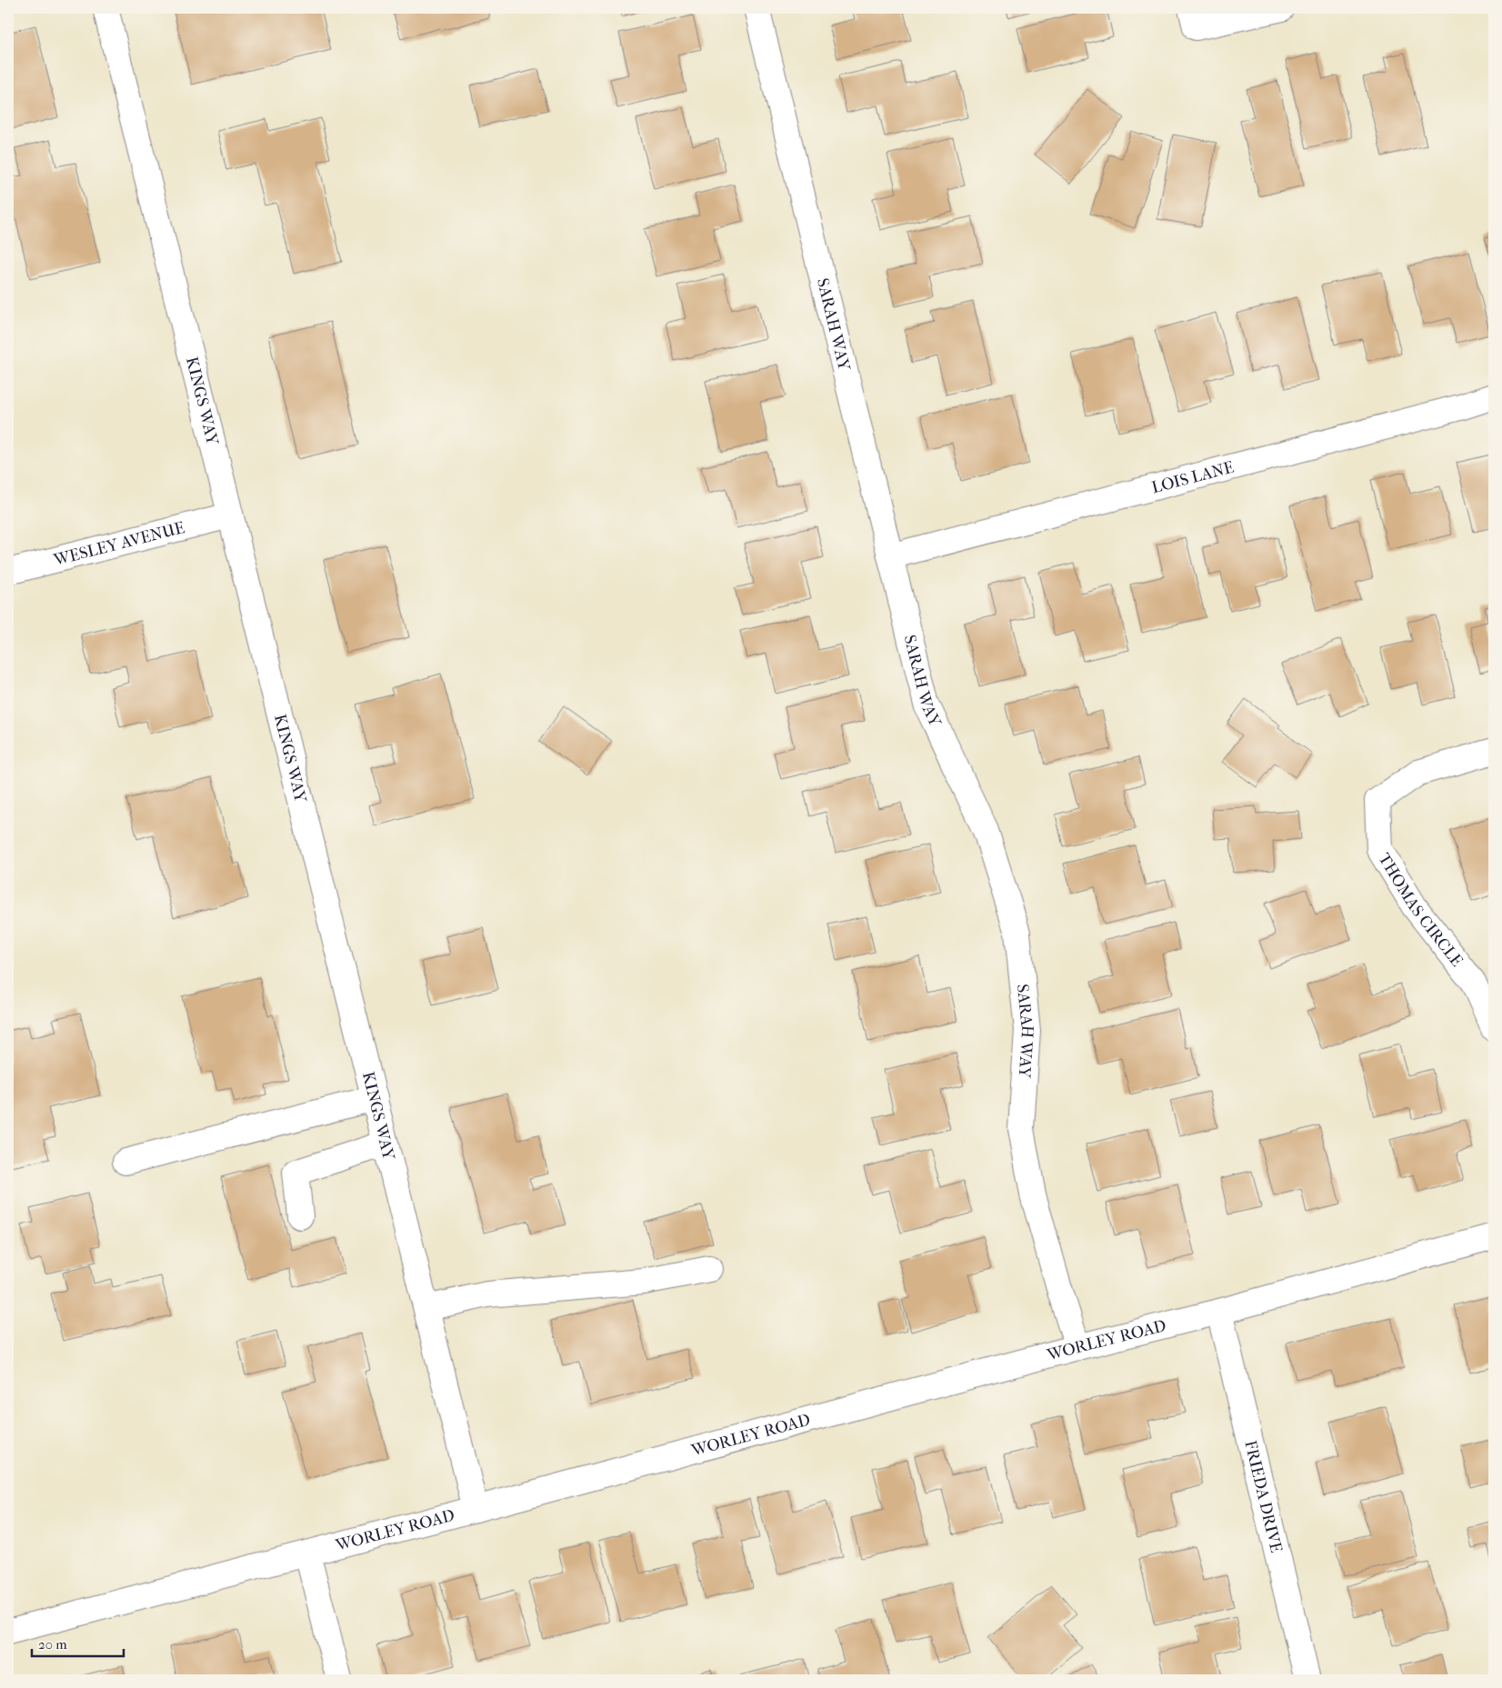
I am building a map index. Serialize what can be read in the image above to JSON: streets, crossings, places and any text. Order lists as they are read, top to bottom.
{
  "streets": {
    "street": [
      "SARAH WAY",
      "KINGS WAY",
      "LOIS LANE",
      "WESLEY AVENUE",
      "THOMAS CIRCLE",
      "WORLEY ROAD",
      "FRIEDA DRIVE"
    ]
  },
  "crossings": [
    ["SARAH WAY", "LOIS LANE"],
    ["SARAH WAY", "WORLEY ROAD"],
    ["KINGS WAY", "WESLEY AVENUE"],
    ["KINGS WAY", "WORLEY ROAD"],
    ["WORLEY ROAD", "FRIEDA DRIVE"]
  ],
  "scale_bar": "20 m"
}
